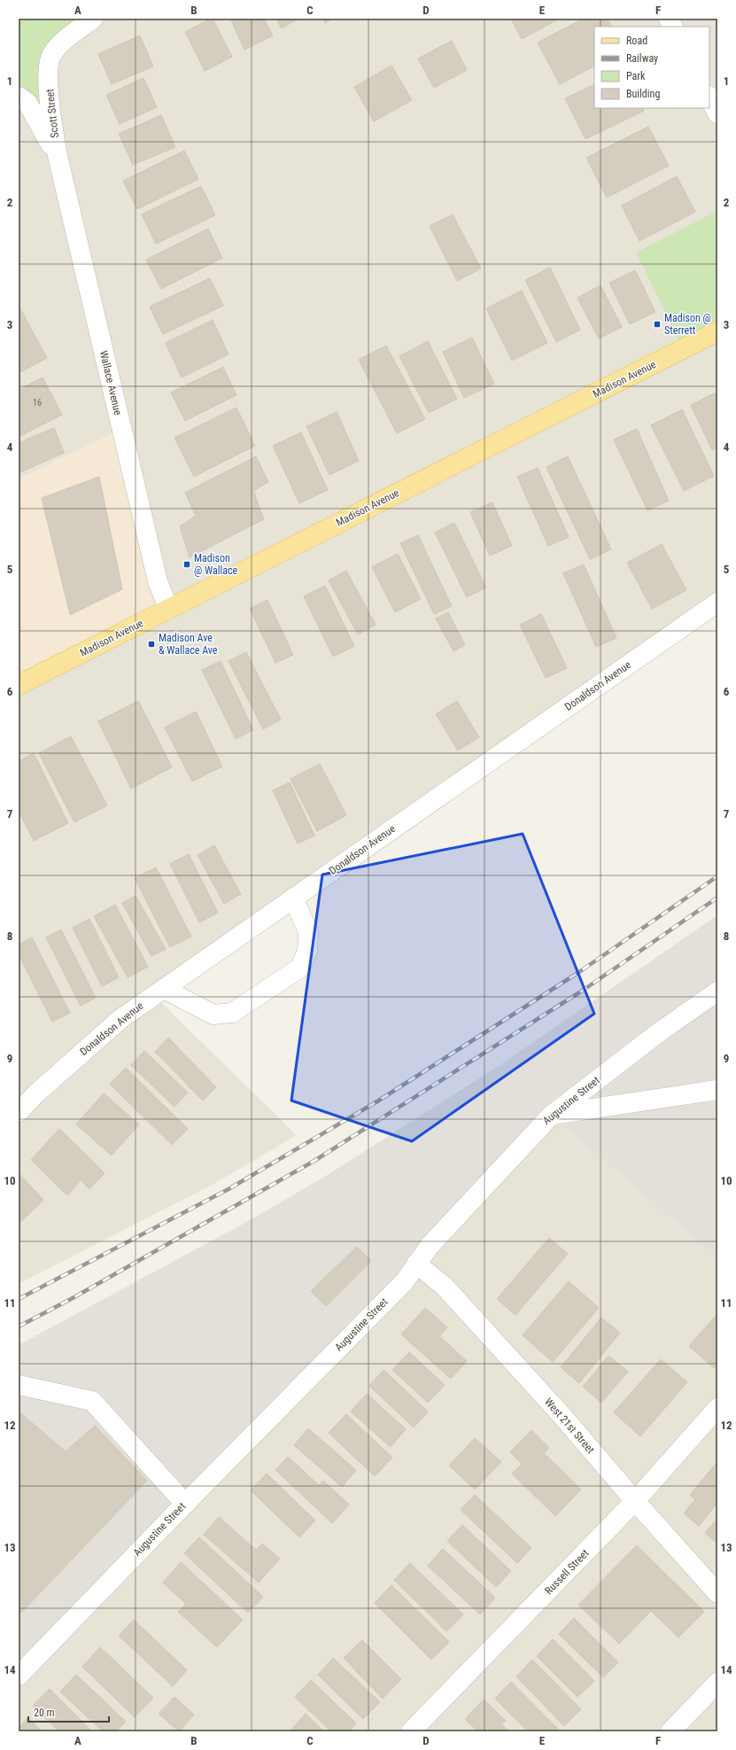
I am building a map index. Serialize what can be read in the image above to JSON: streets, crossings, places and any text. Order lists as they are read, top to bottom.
{
  "streets": {
    "main road": ["Madison Avenue"],
    "street": [
      "Scott Street",
      "Wallace Avenue",
      "Donaldson Avenue",
      "Augustine Street",
      "West 21st Street",
      "Russell Street"
    ]
  },
  "crossings": [
    ["Scott Street", "Wallace Avenue"],
    ["Madison Avenue", "Wallace Avenue"],
    ["Augustine Street", "West 21st Street"],
    ["West 21st Street", "Russell Street"]
  ],
  "places": {
    "transit": ["Madison @ Sterrett", "Madison @ Wallace", "Madison Ave & Wallace Ave"]
  },
  "house_numbers": ["16"],
  "legend": [
    "Road",
    "Railway",
    "Park",
    "Building"
  ],
  "scale_bar": "20 m",
  "grid": {
    "columns": [
      "A",
      "B",
      "C",
      "D",
      "E",
      "F"
    ],
    "rows": [
      "1",
      "2",
      "3",
      "4",
      "5",
      "6",
      "7",
      "8",
      "9",
      "10",
      "11",
      "12",
      "13",
      "14"
    ]
  }
}
